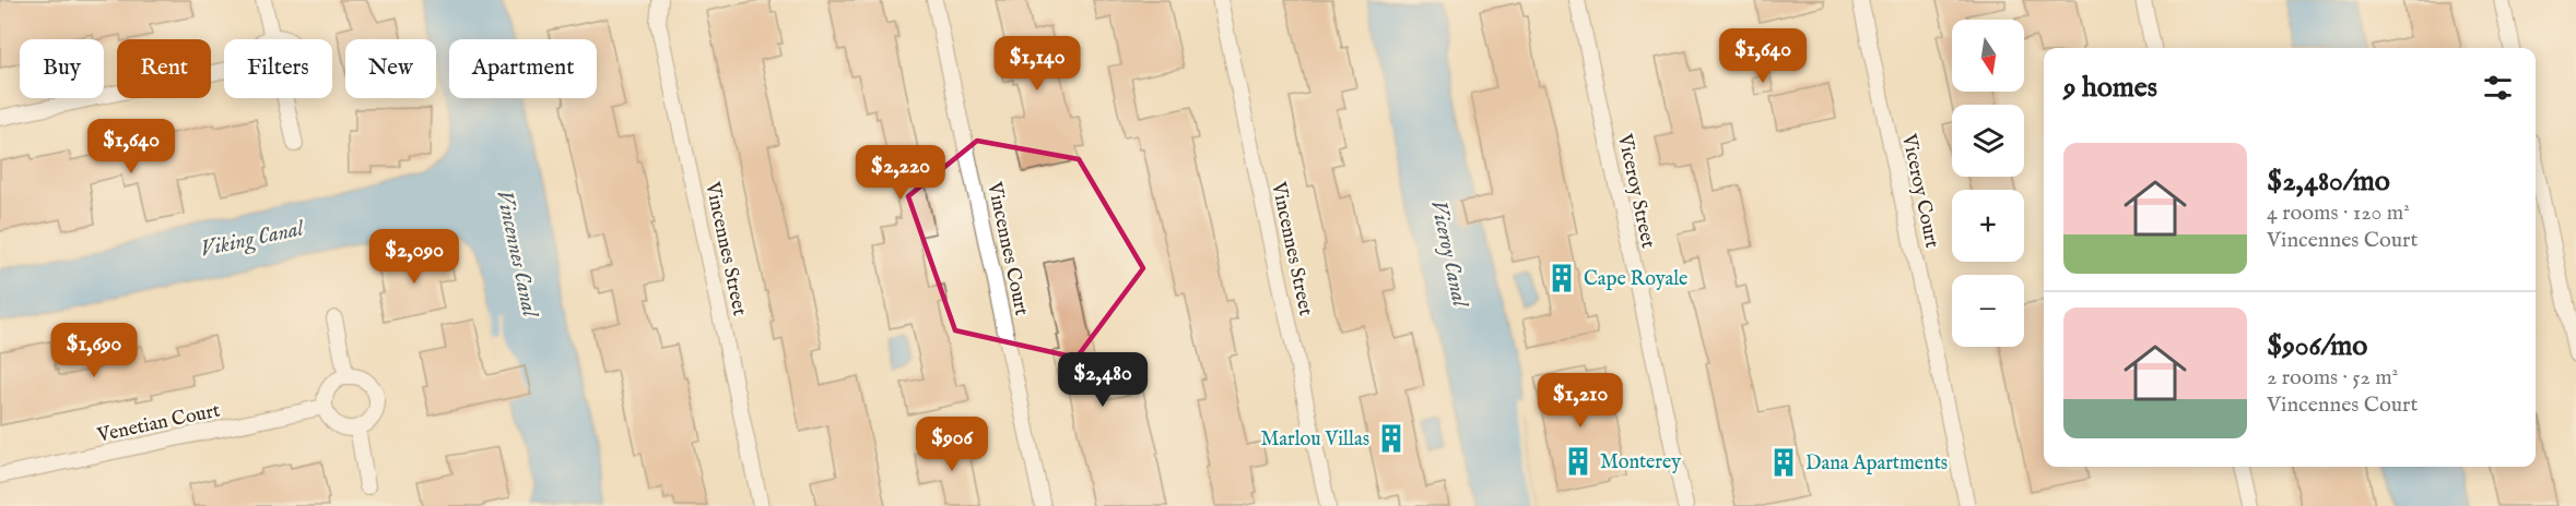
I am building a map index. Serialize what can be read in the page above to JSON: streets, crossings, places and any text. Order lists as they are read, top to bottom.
{
  "streets": {
    "street": [
      "Viceroy Street",
      "Viceroy Court",
      "Vincennes Street",
      "Vincennes Court",
      "Venetian Court"
    ]
  },
  "water": ["Viking Canal", "Vincennes Canal", "Viceroy Canal"],
  "places": {
    "building": [
      "Cape Royale",
      "Marlou Villas",
      "Monterey",
      "Dana Apartments"
    ]
  },
  "north": "bottom",
  "page": {
    "map_buttons": ["+", "−"],
    "price": [
      "$1,640",
      "$1,140",
      "$1,640",
      "$2,220",
      "$2,090",
      "$1,690",
      "$2,480",
      "$1,210",
      "$906"
    ],
    "chip": [
      "Buy",
      "Rent",
      "Filters",
      "New",
      "Apartment"
    ],
    "heading": "9 homes",
    "list": [
      {
        "name": "$2,480/mo",
        "note": "4 rooms · 120 m² · Vincennes Court"
      },
      {
        "name": "$906/mo",
        "note": "2 rooms · 52 m² · Vincennes Court"
      }
    ]
  }
}
